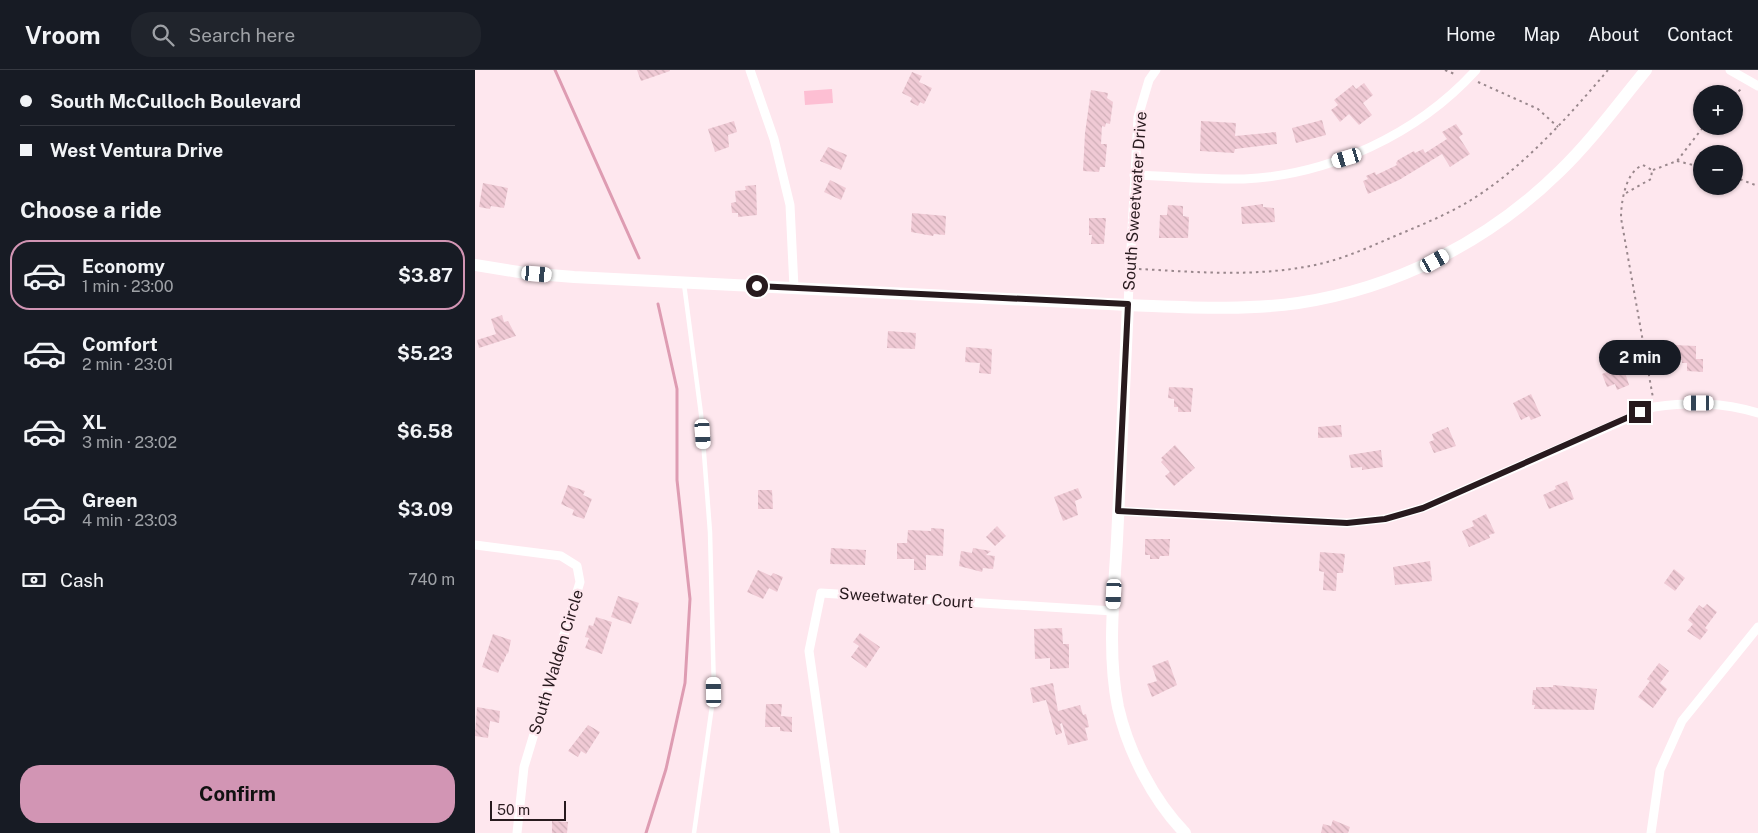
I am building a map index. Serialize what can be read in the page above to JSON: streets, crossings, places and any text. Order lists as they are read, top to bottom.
{
  "streets": {
    "street": ["South Sweetwater Drive", "Sweetwater Court", "South Walden Circle"]
  },
  "scale_bar": "50 m",
  "page": {
    "header": "Vroom",
    "search": "Search here",
    "nav": [
      "Home",
      "Map",
      "About",
      "Contact"
    ],
    "banner": ["South McCulloch Boulevard", "West Ventura Drive"],
    "map_buttons": ["+", "−"],
    "heading": "Choose a ride",
    "list": [
      {
        "name": "Economy",
        "note": "1 min · 23:00",
        "value": "$3.87"
      },
      {
        "name": "Comfort",
        "note": "2 min · 23:01",
        "value": "$5.23"
      },
      {
        "name": "XL",
        "note": "3 min · 23:02",
        "value": "$6.58"
      },
      {
        "name": "Green",
        "note": "4 min · 23:03",
        "value": "$3.09"
      }
    ],
    "bubble": "2 min",
    "pay": ["Cash", "740 m"],
    "buttons": "Confirm",
    "scale": "50 m"
  }
}
